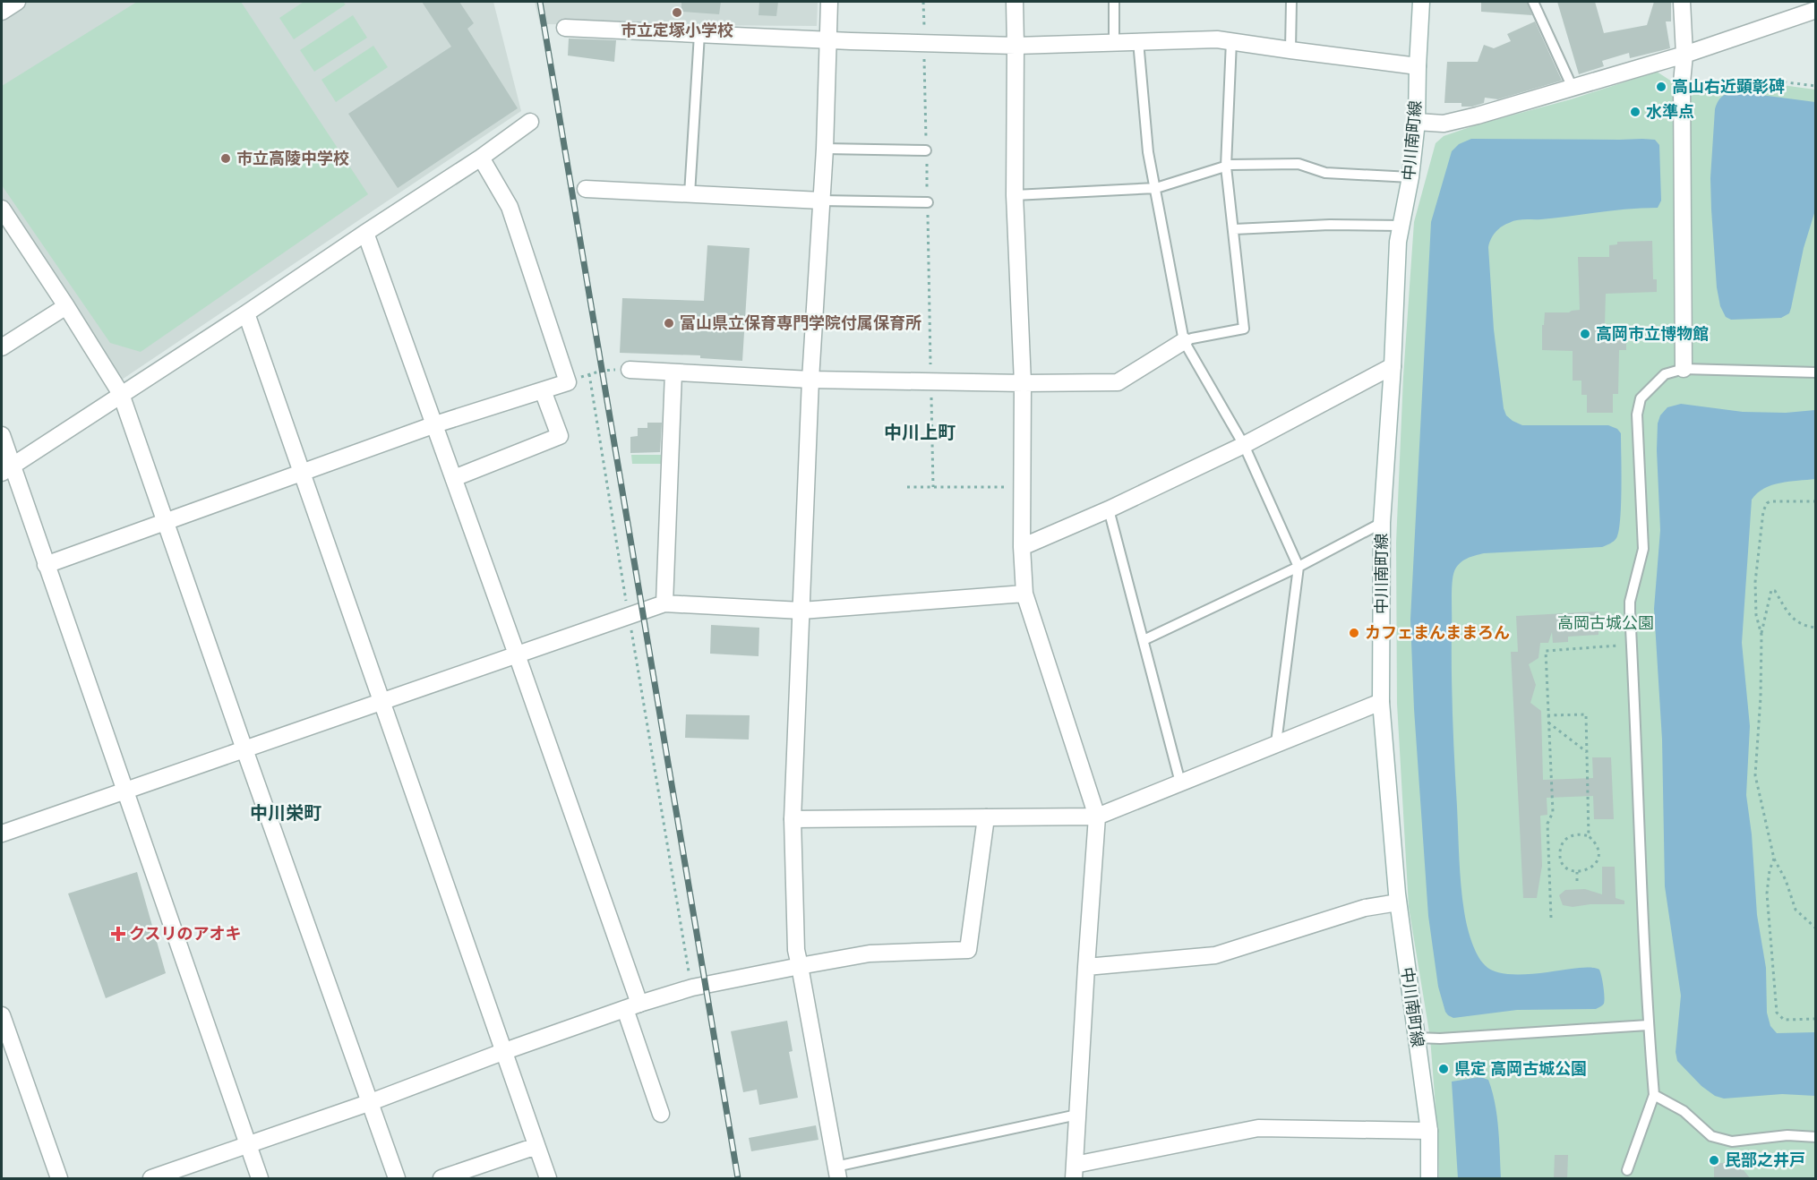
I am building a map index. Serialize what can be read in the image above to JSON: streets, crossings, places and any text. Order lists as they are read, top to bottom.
{
  "streets": {
    "street": ["中川南町線"]
  },
  "districts": ["中川上町", "中川栄町"],
  "parks": ["高岡古城公園"],
  "places": {
    "other": [
      "市立定塚小学校",
      "高山右近顕彰碑",
      "水準点",
      "市立高陵中学校",
      "富山県立保育専門学院付属保育所",
      "高岡市立博物館",
      "カフェまんままろん",
      "県定 高岡古城公園",
      "民部之井戸"
    ],
    "health": ["クスリのアオキ"]
  }
}
